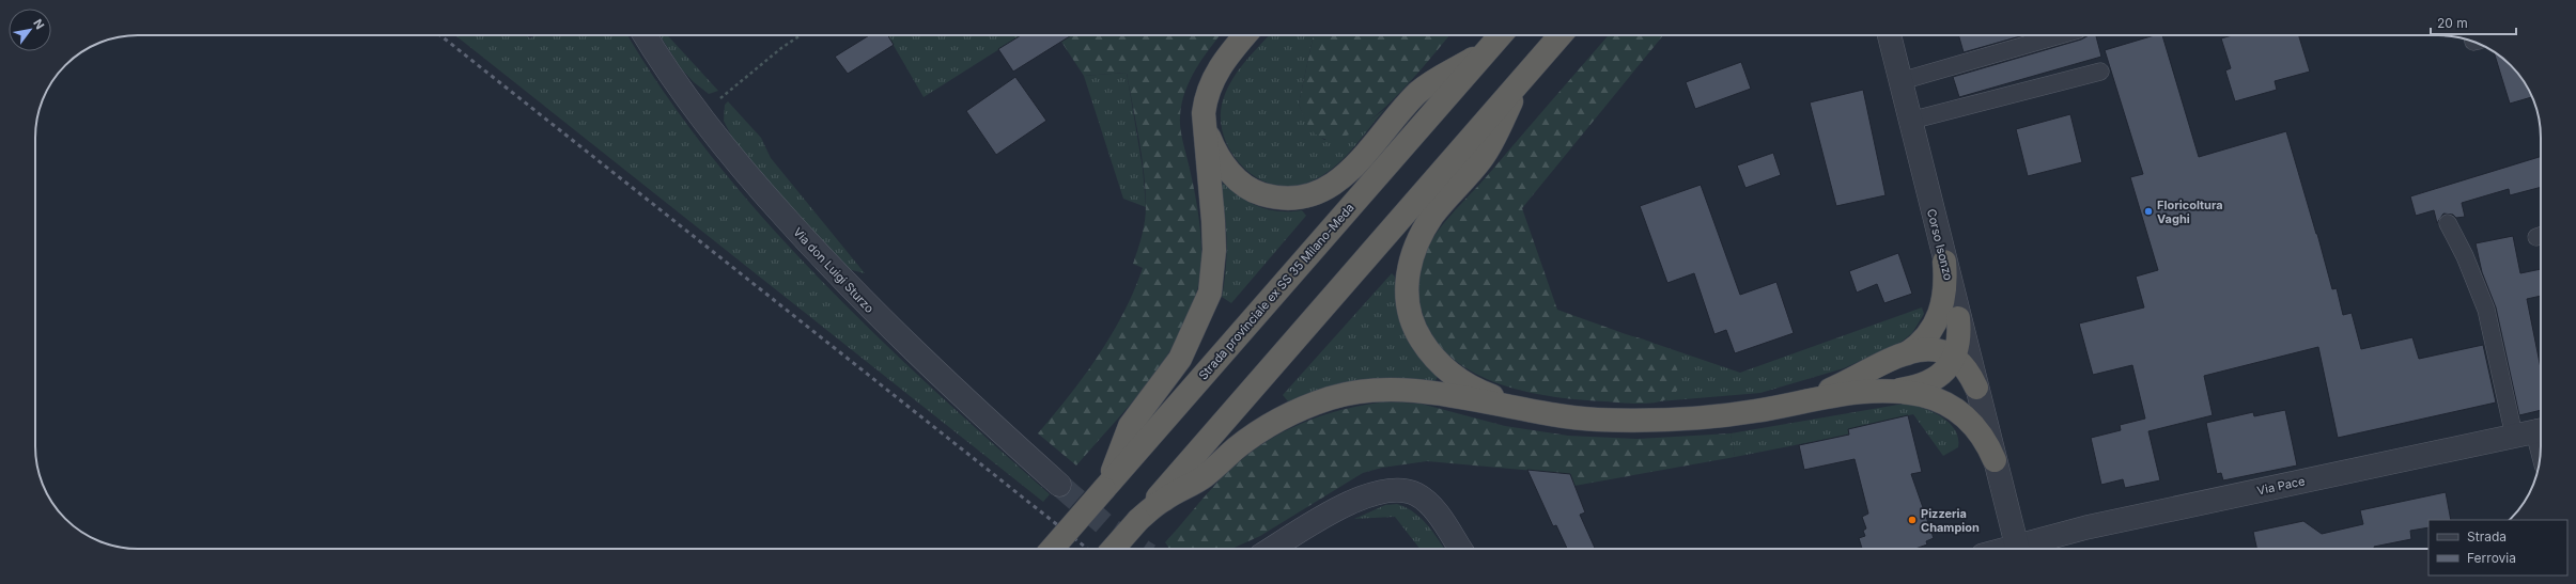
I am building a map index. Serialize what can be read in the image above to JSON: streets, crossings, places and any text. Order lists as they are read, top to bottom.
{
  "streets": {
    "highway": ["Strada provinciale ex SS 35 Milano-Meda"],
    "street": ["Corso Isonzo", "Via don Luigi Sturzo", "Via Pace"]
  },
  "places": ["Floricoltura Vaghi", "Pizzeria Champion"],
  "legend": ["Strada", "Ferrovia"],
  "scale_bar": "20 m",
  "north": "top right"
}
